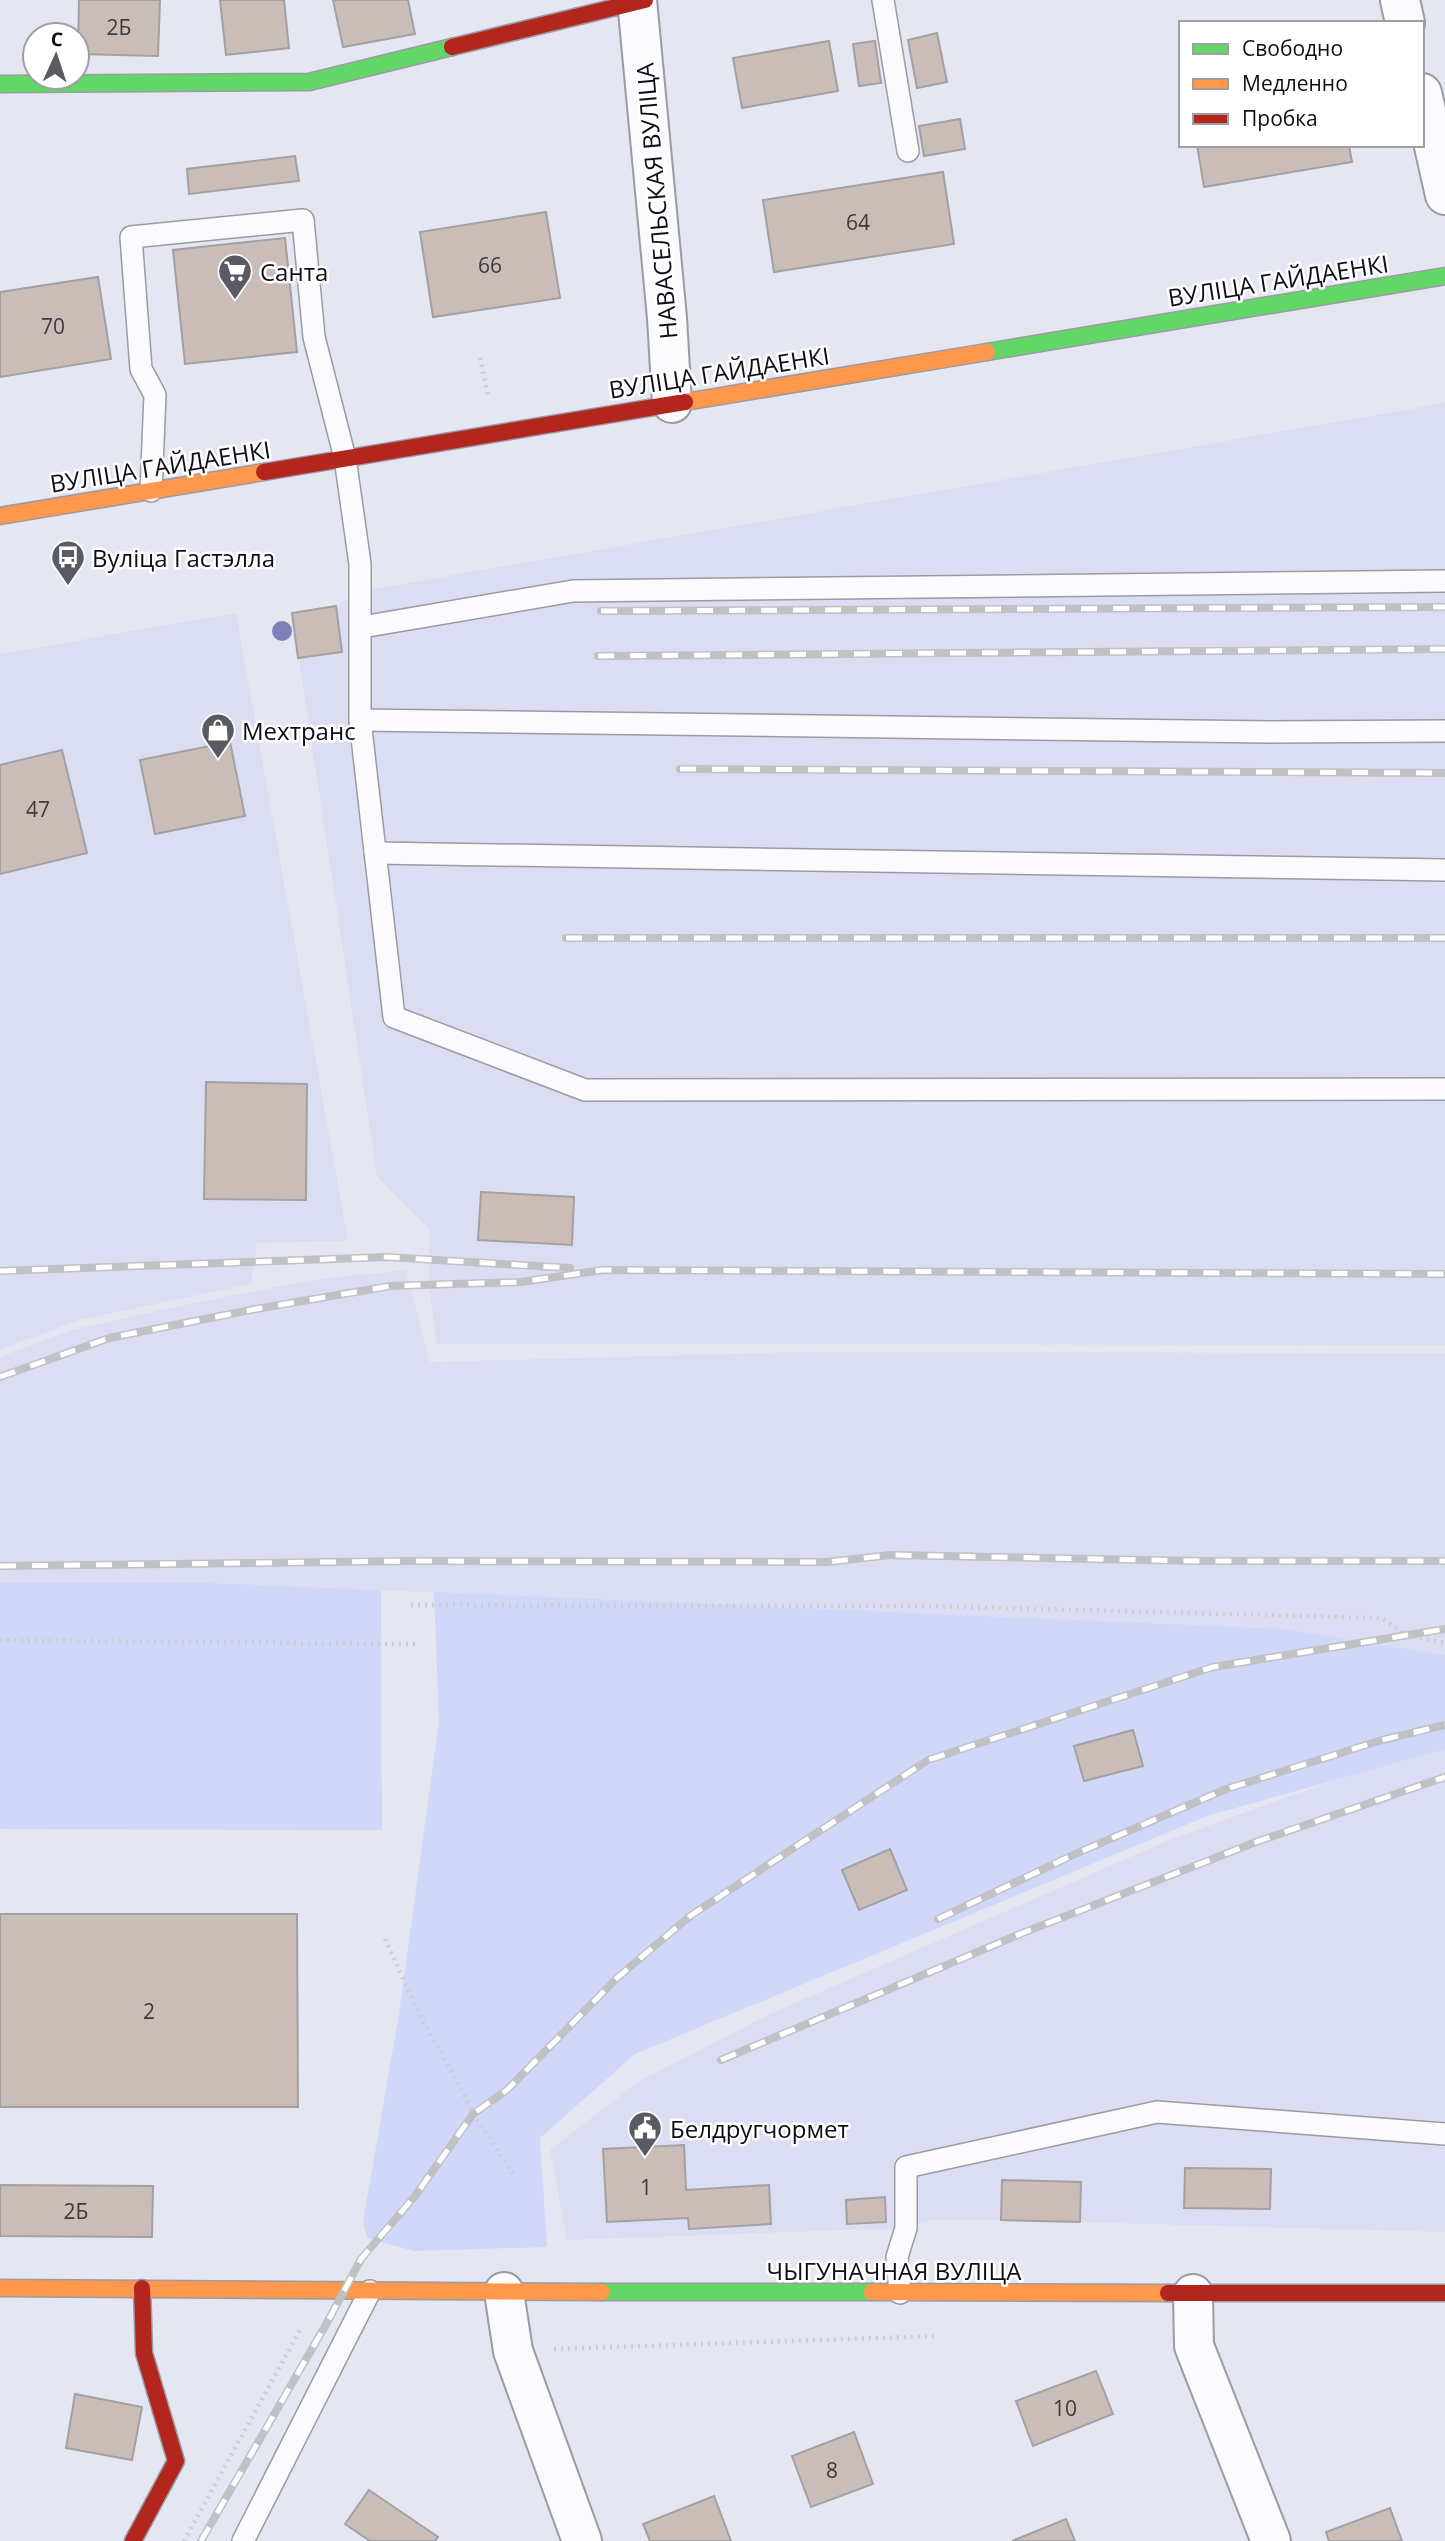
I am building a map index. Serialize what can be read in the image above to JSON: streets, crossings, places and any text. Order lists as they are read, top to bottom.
{
  "streets": {
    "street": ["НАВАСЕЛЬСКАЯ ВУЛІЦА", "ВУЛІЦА ГАЙДАЕНКІ", "ЧЫГУНАЧНАЯ ВУЛІЦА"]
  },
  "crossings": [
    ["НАВАСЕЛЬСКАЯ ВУЛІЦА", "ВУЛІЦА ГАЙДАЕНКІ"]
  ],
  "places": {
    "supermarket": ["Санта"],
    "bus stop": ["Вуліца Гастэлла"],
    "shop": ["Мехтранс"],
    "public building": ["Белдругчормет"]
  },
  "house_numbers": [
    "2Б",
    "64",
    "66",
    "70",
    "47",
    "2",
    "1",
    "2Б",
    "10",
    "8"
  ],
  "legend": ["Свободно", "Медленно", "Пробка"],
  "north": "top"
}
